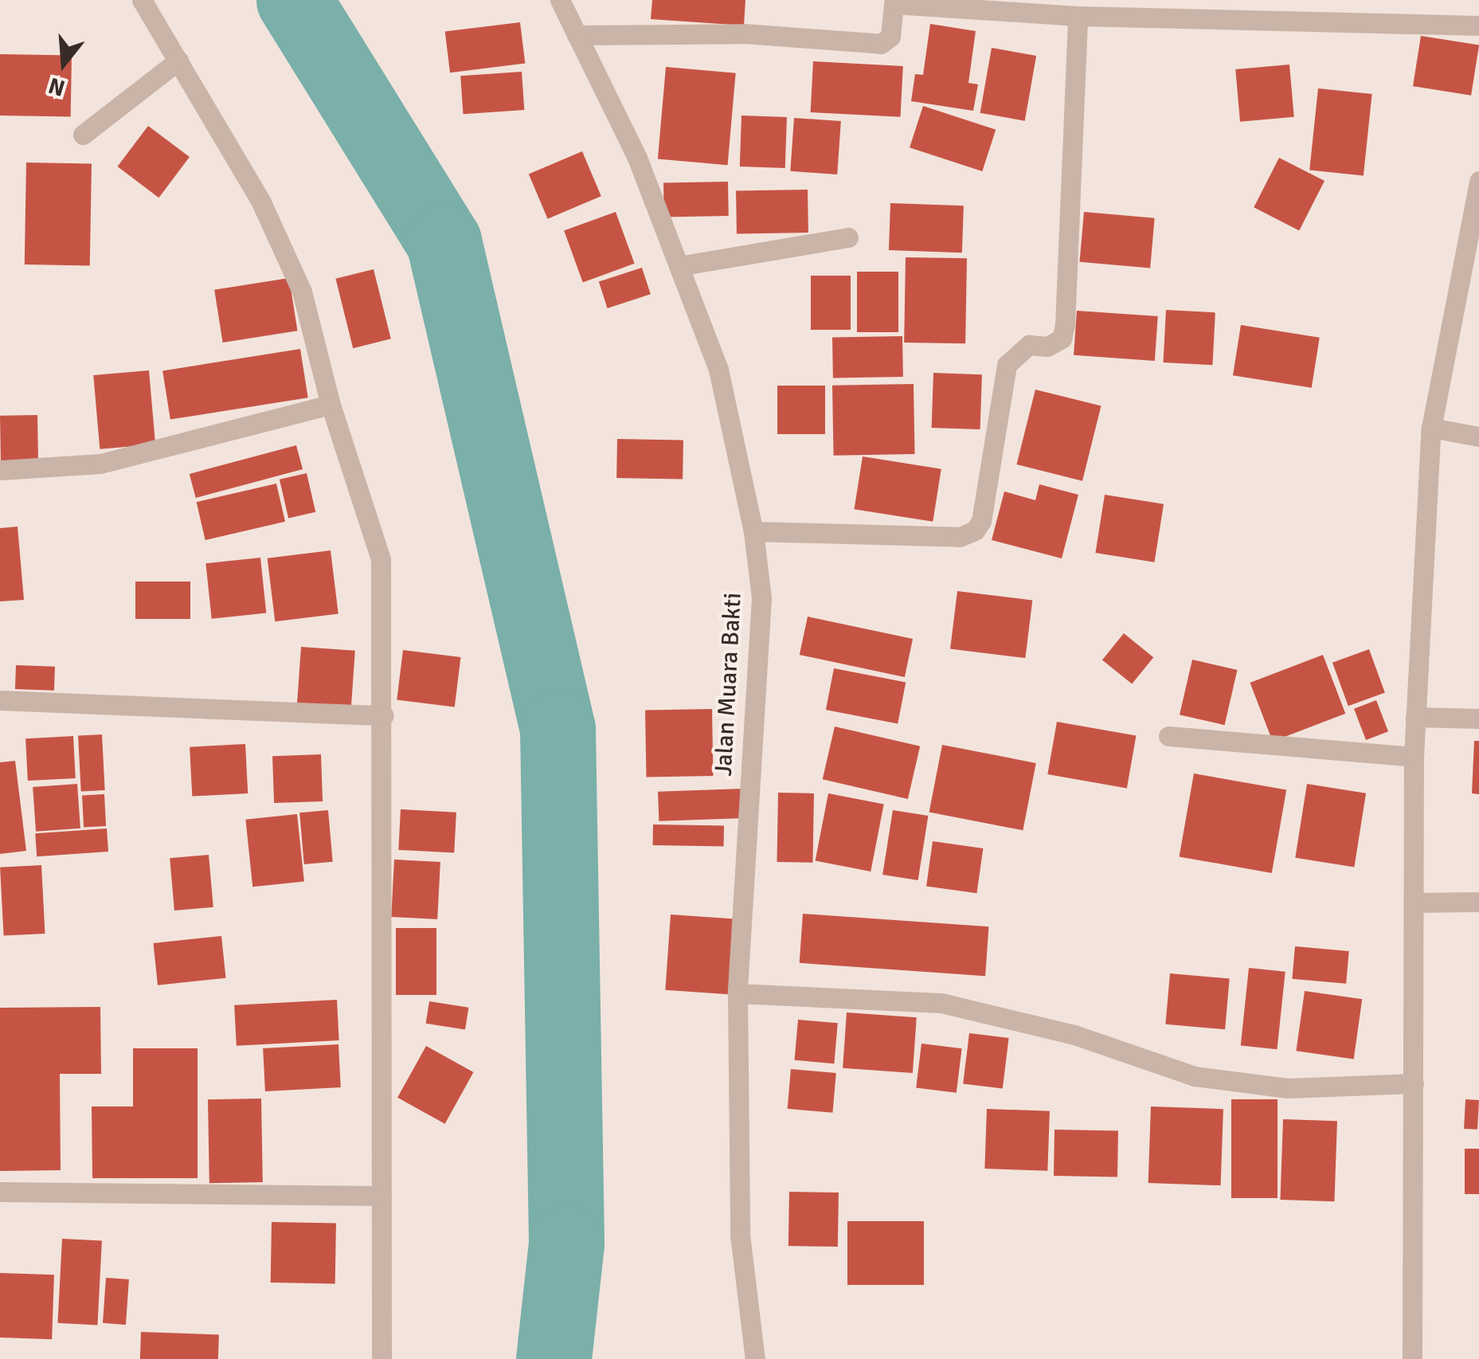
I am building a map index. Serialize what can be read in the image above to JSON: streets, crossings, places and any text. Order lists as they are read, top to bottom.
{
  "streets": {
    "street": ["Jalan Muara Bakti"]
  },
  "north": "bottom"
}
